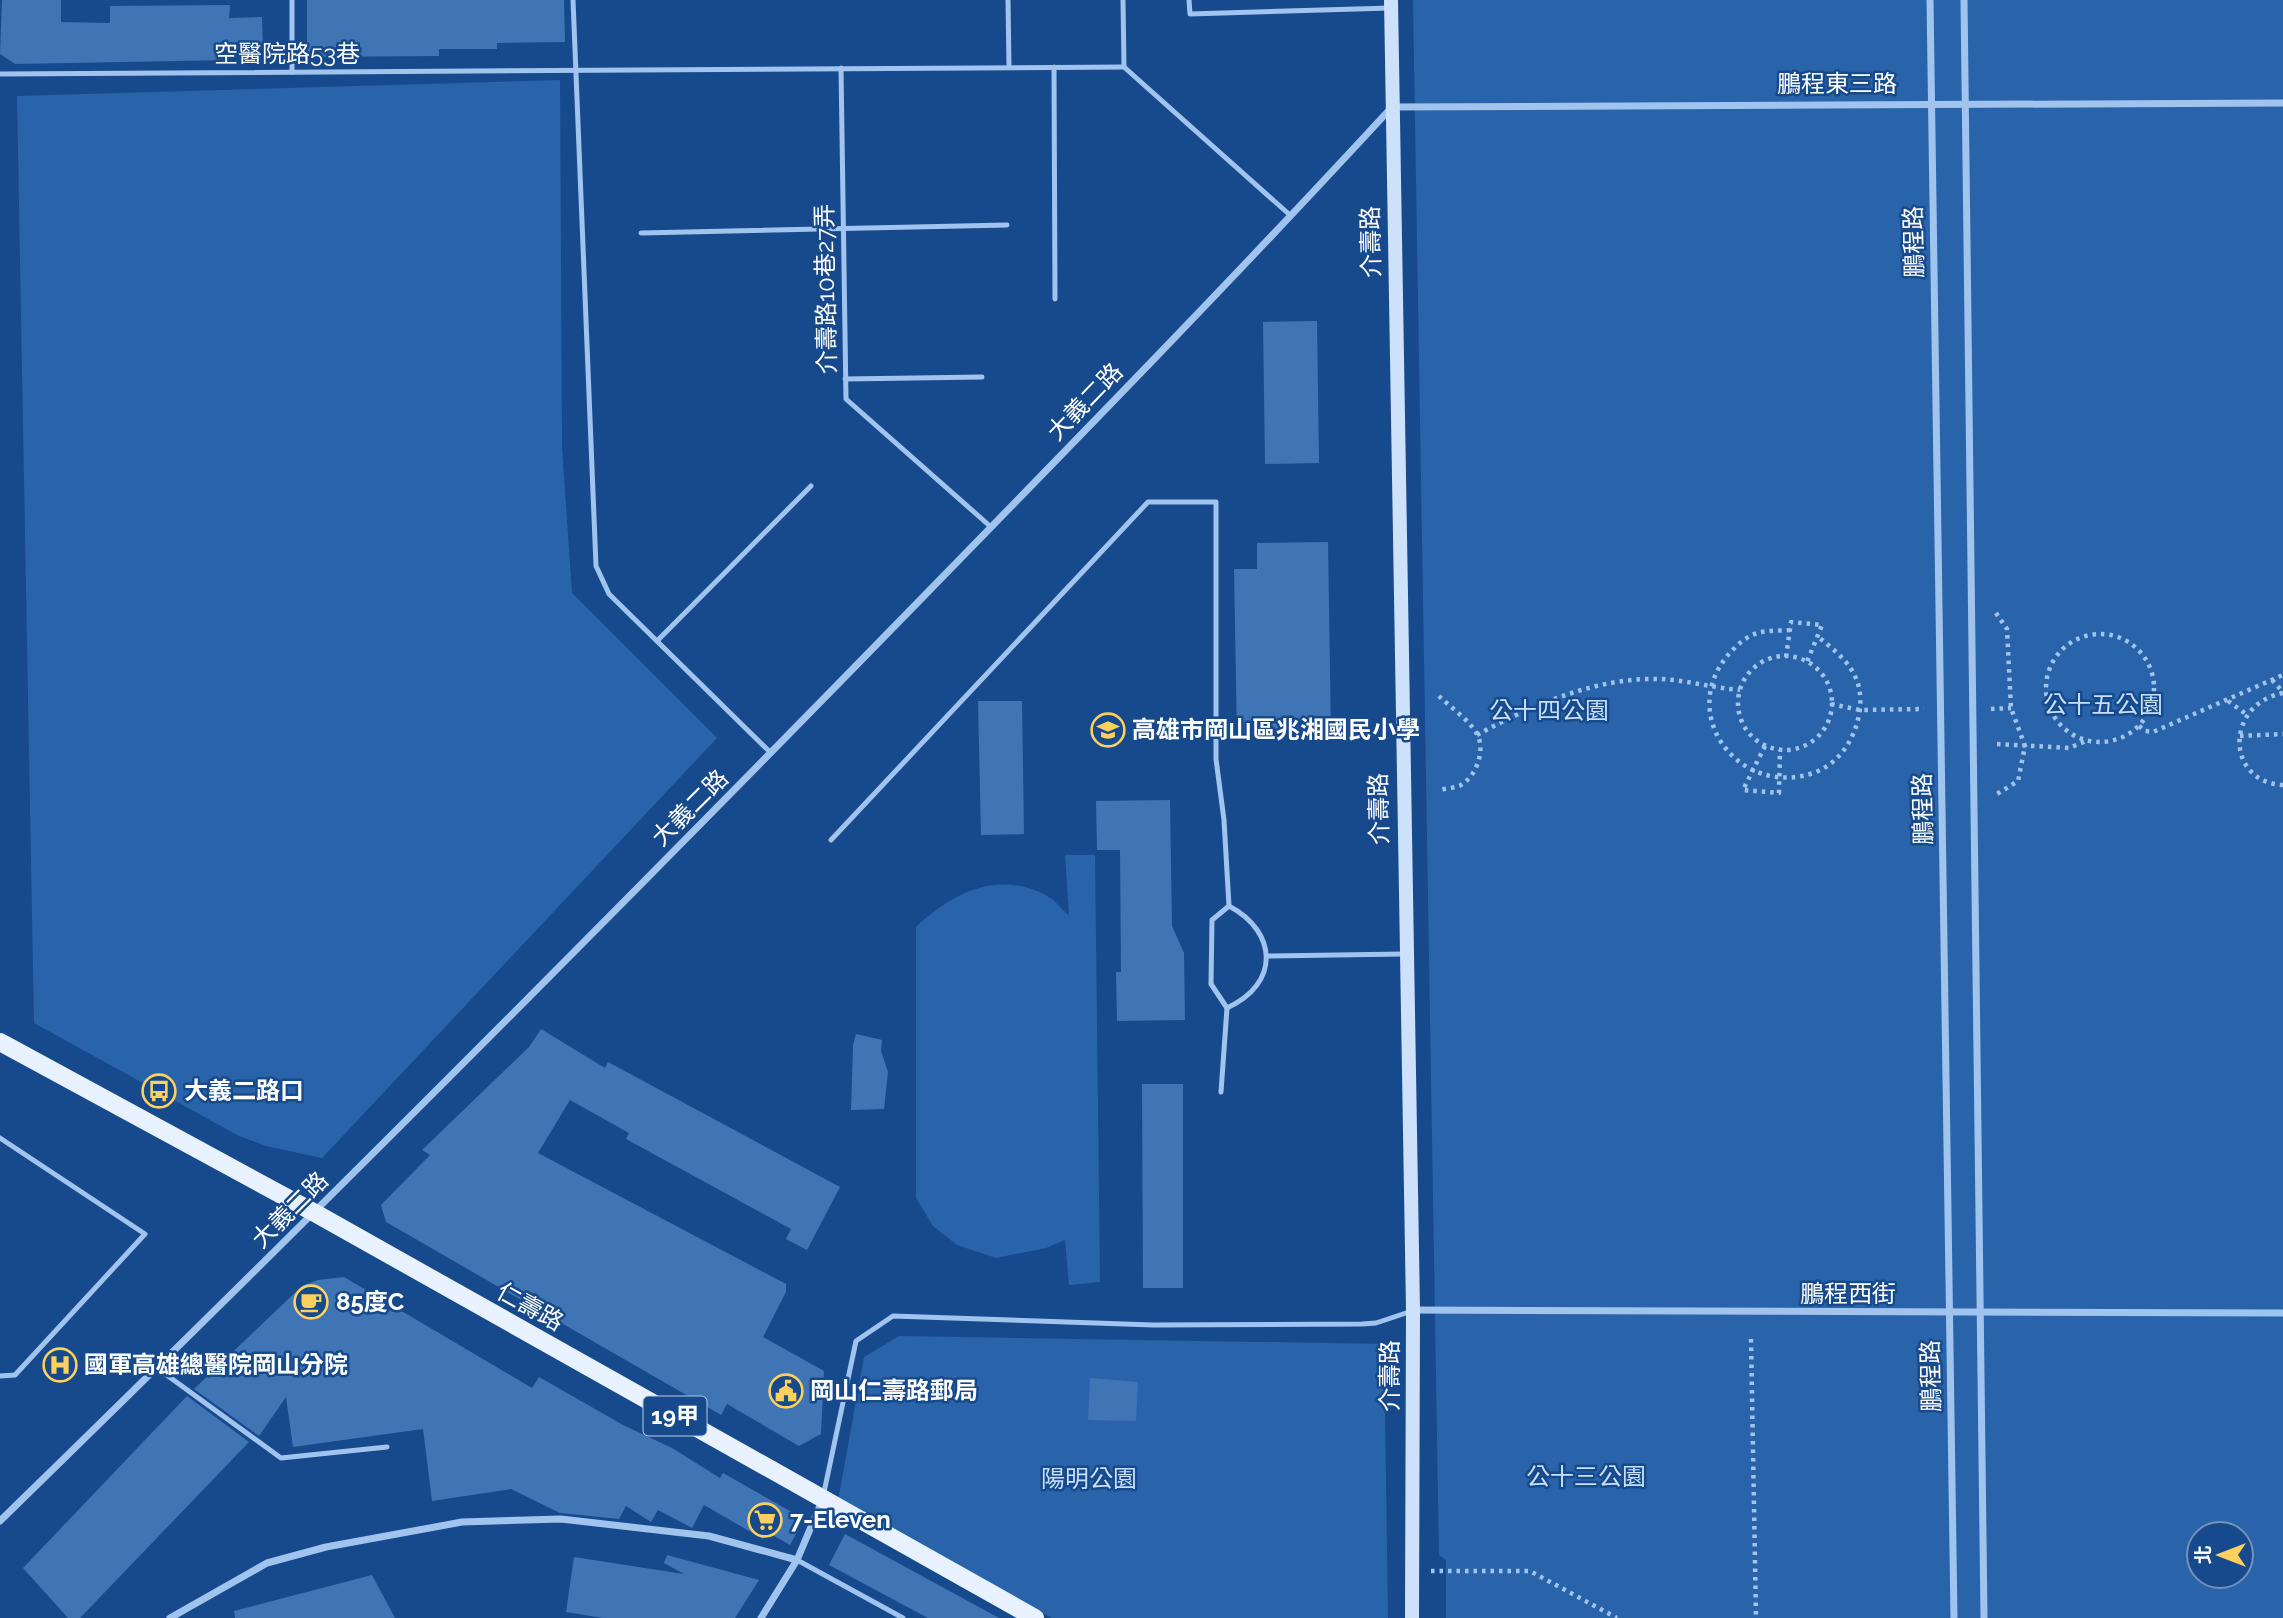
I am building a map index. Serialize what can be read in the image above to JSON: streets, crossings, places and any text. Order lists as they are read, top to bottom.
{
  "streets": {
    "main road": ["介壽路", "仁壽路", "19甲"],
    "street": [
      "鵬程東三路",
      "鵬程路",
      "大義二路",
      "鵬程西街"
    ],
    "lane": ["空醫院路53巷", "介壽路10巷27弄"]
  },
  "crossings": [
    ["鵬程東三路", "介壽路"],
    ["鵬程東三路", "鵬程路"],
    ["鵬程東三路", "大義二路"],
    ["介壽路", "大義二路"],
    ["介壽路", "鵬程西街"],
    ["鵬程路", "鵬程西街"],
    ["介壽路10巷27弄", "大義二路"],
    ["大義二路", "仁壽路"]
  ],
  "parks": [
    "公十五公園",
    "公十四公園",
    "公十三公園",
    "陽明公園"
  ],
  "places": {
    "school or university": ["高雄市岡山區兆湘國民小學"],
    "bus stop": ["大義二路口"],
    "cafe": ["85度C"],
    "hospital": ["國軍高雄總醫院岡山分院"],
    "public building": ["岡山仁壽路郵局"],
    "supermarket": ["7-Eleven"]
  },
  "north": "left"
}
